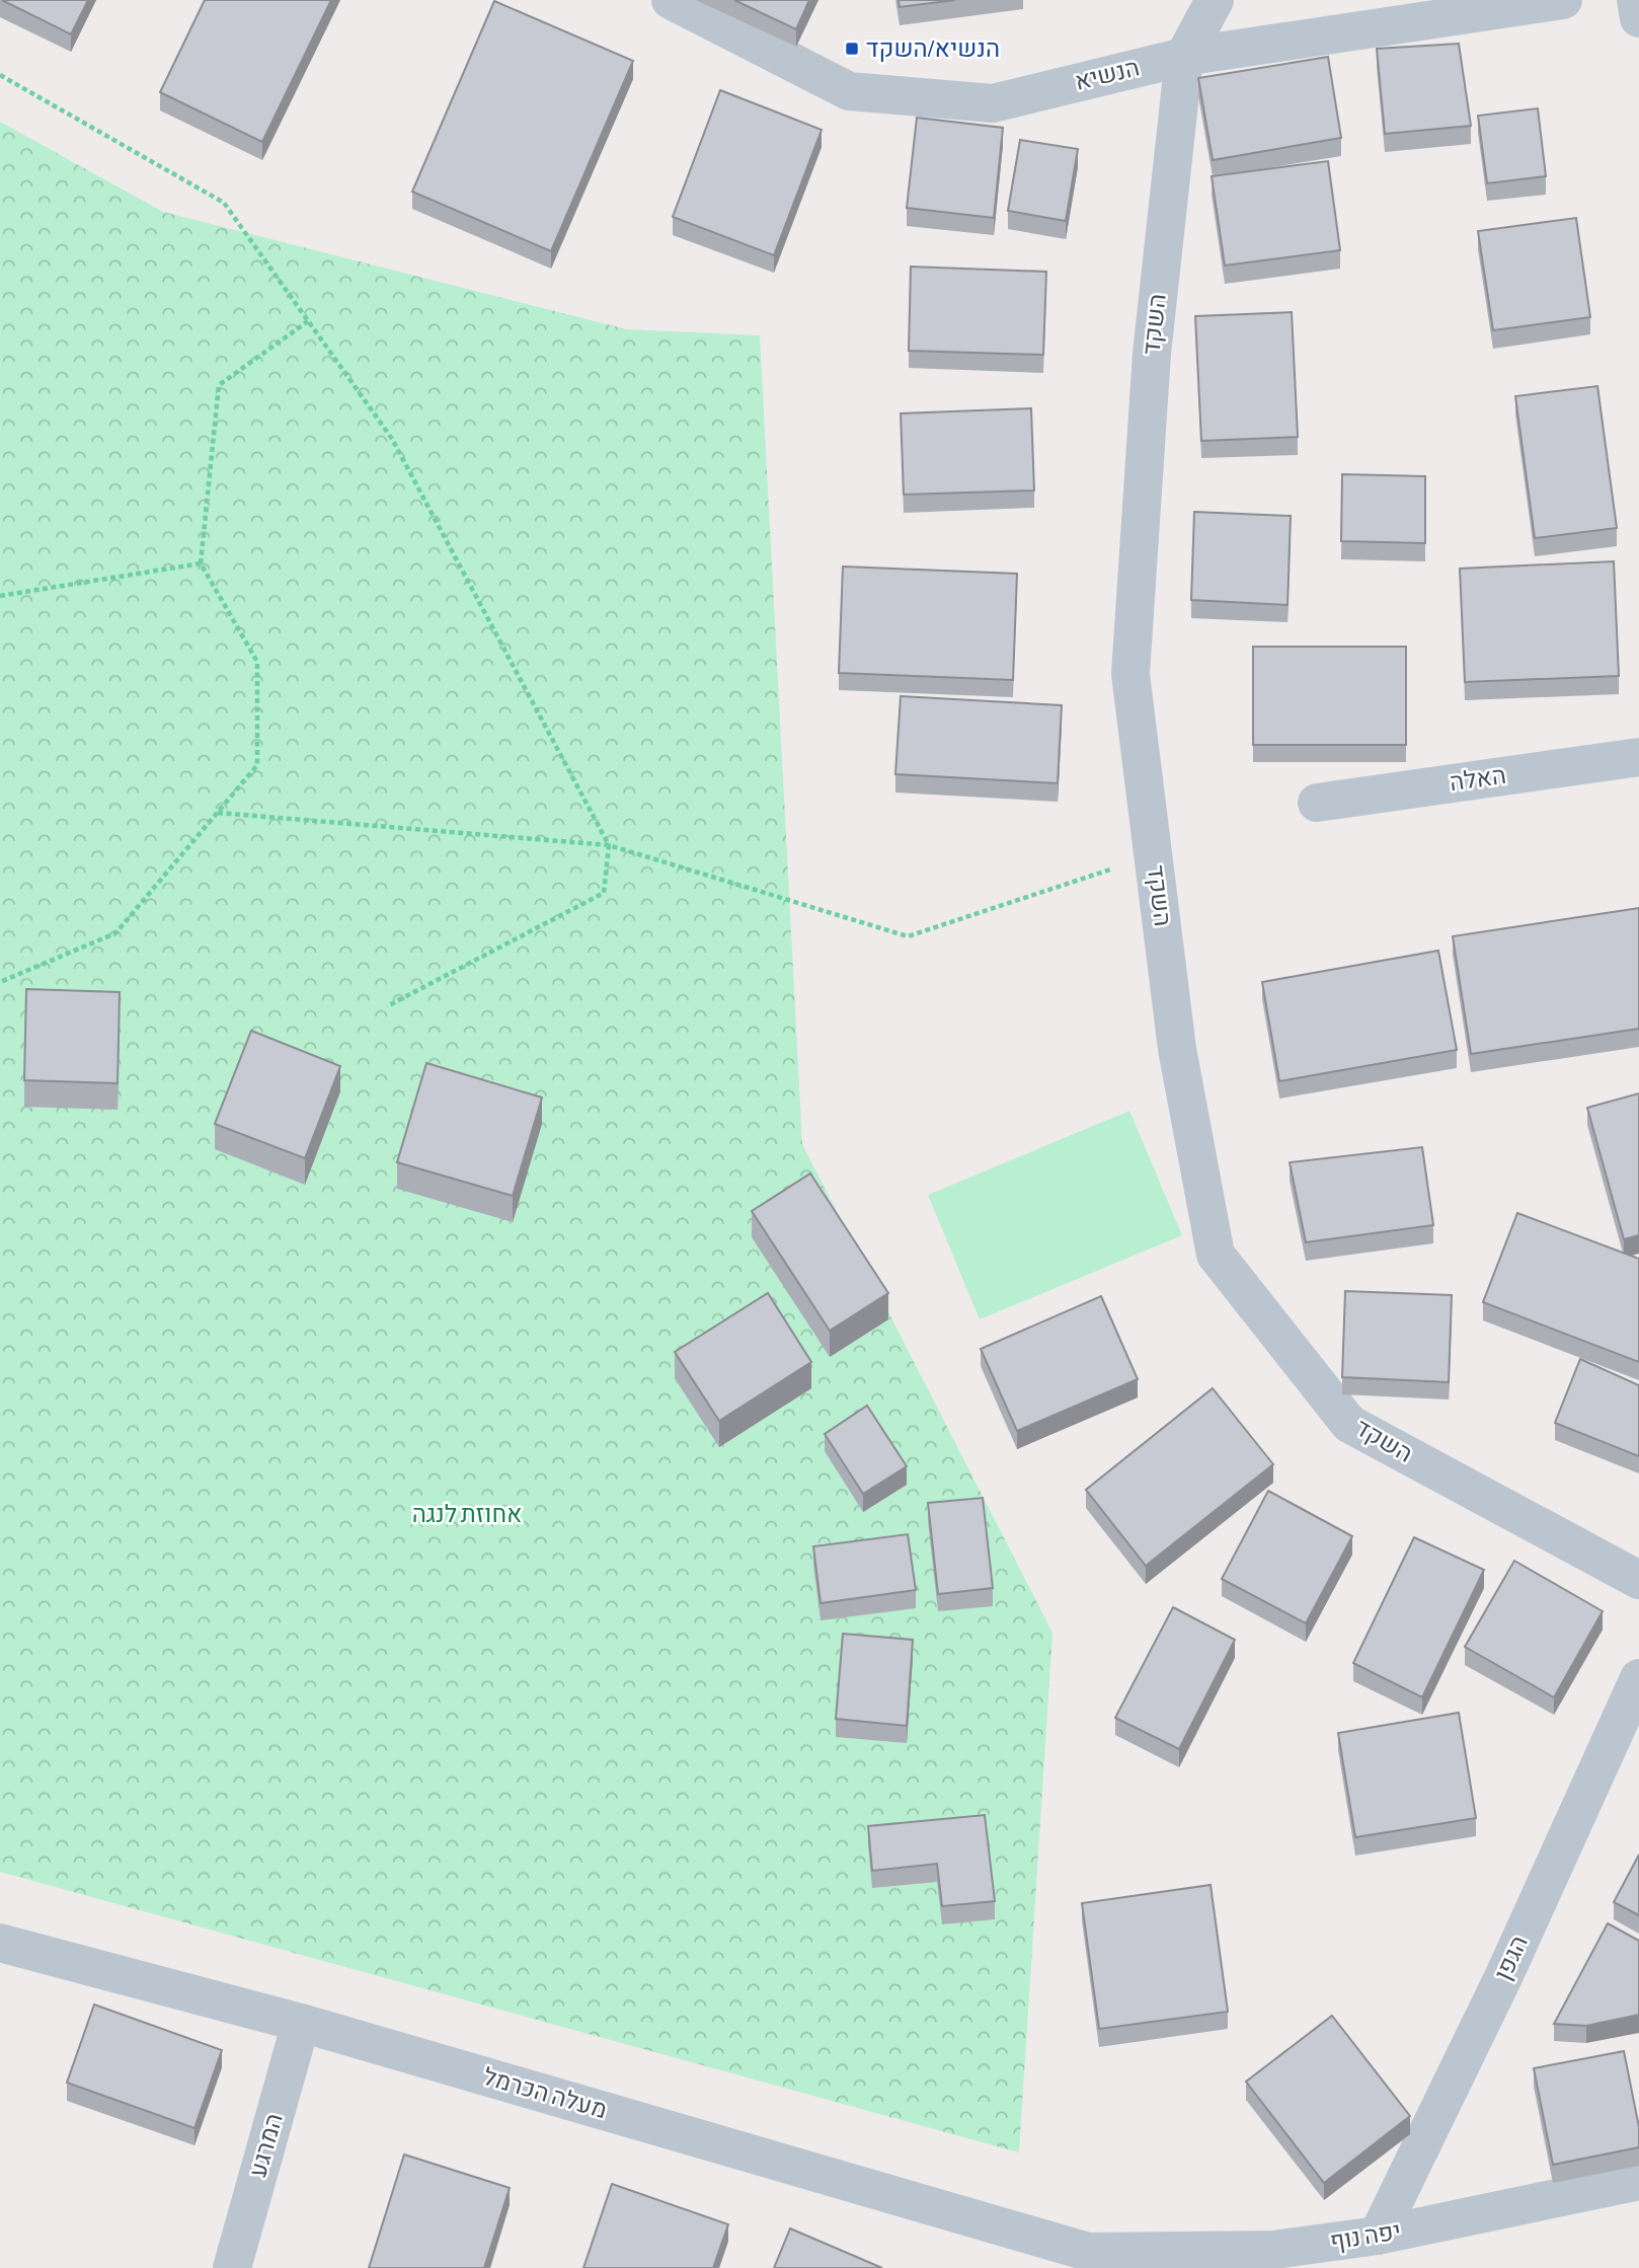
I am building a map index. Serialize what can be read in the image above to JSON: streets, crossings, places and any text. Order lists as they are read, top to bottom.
{
  "streets": {
    "street": [
      "הנשיא",
      "השקד",
      "האלה",
      "הגפן",
      "מעלה הכרמל",
      "המרגע",
      "יפה נוף"
    ]
  },
  "crossings": [
    ["הנשיא", "השקד"],
    ["הגפן", "יפה נוף"],
    ["מעלה הכרמל", "המרגע"],
    ["מעלה הכרמל", "יפה נוף"]
  ],
  "parks": ["אחוזת לנגה"],
  "places": {
    "transit": ["הנשיא/השקד"]
  }
}
